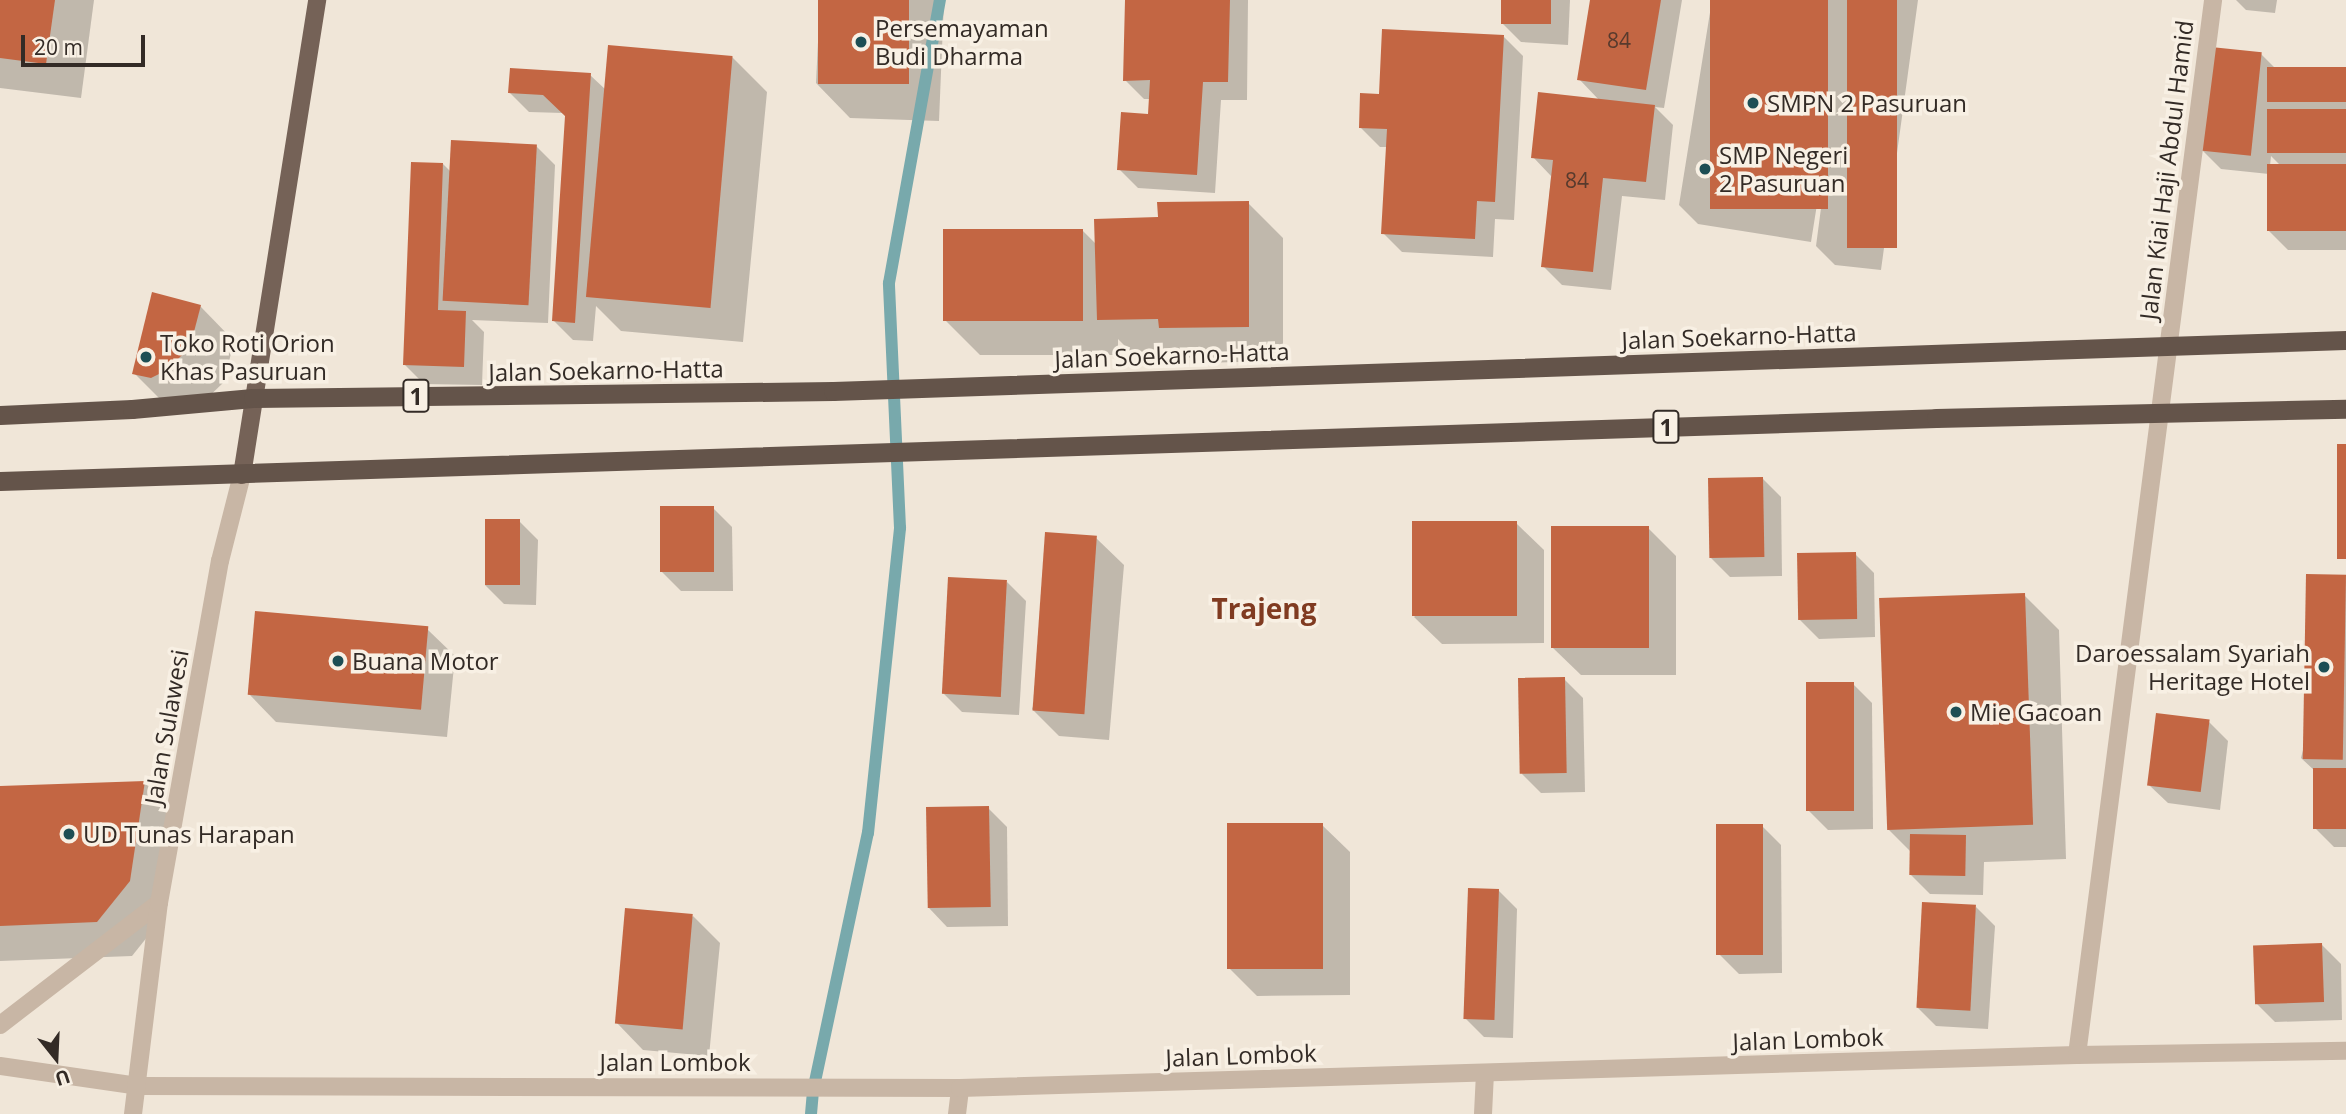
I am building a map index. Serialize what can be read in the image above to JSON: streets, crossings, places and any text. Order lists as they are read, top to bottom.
{
  "streets": {
    "highway": ["Jalan Soekarno-Hatta", "1"],
    "street": ["Jalan Kiai Haji Abdul Hamid", "Jalan Sulawesi", "Jalan Lombok"]
  },
  "crossings": [
    ["Jalan Kiai Haji Abdul Hamid", "Jalan Soekarno-Hatta"],
    ["Jalan Kiai Haji Abdul Hamid", "1"],
    ["Jalan Kiai Haji Abdul Hamid", "Jalan Lombok"],
    ["1", "Jalan Sulawesi"],
    ["Jalan Sulawesi", "Jalan Lombok"]
  ],
  "districts": ["Trajeng"],
  "places": [
    "Persemayaman Budi Dharma",
    "SMPN 2 Pasuruan",
    "SMP Negeri 2 Pasuruan",
    "Toko Roti Orion Khas Pasuruan",
    "Buana Motor",
    "Daroessalam Syariah Heritage Hotel",
    "Mie Gacoan",
    "UD Tunas Harapan"
  ],
  "house_numbers": ["84", "84"],
  "scale_bar": "20 m",
  "north": "bottom"
}
